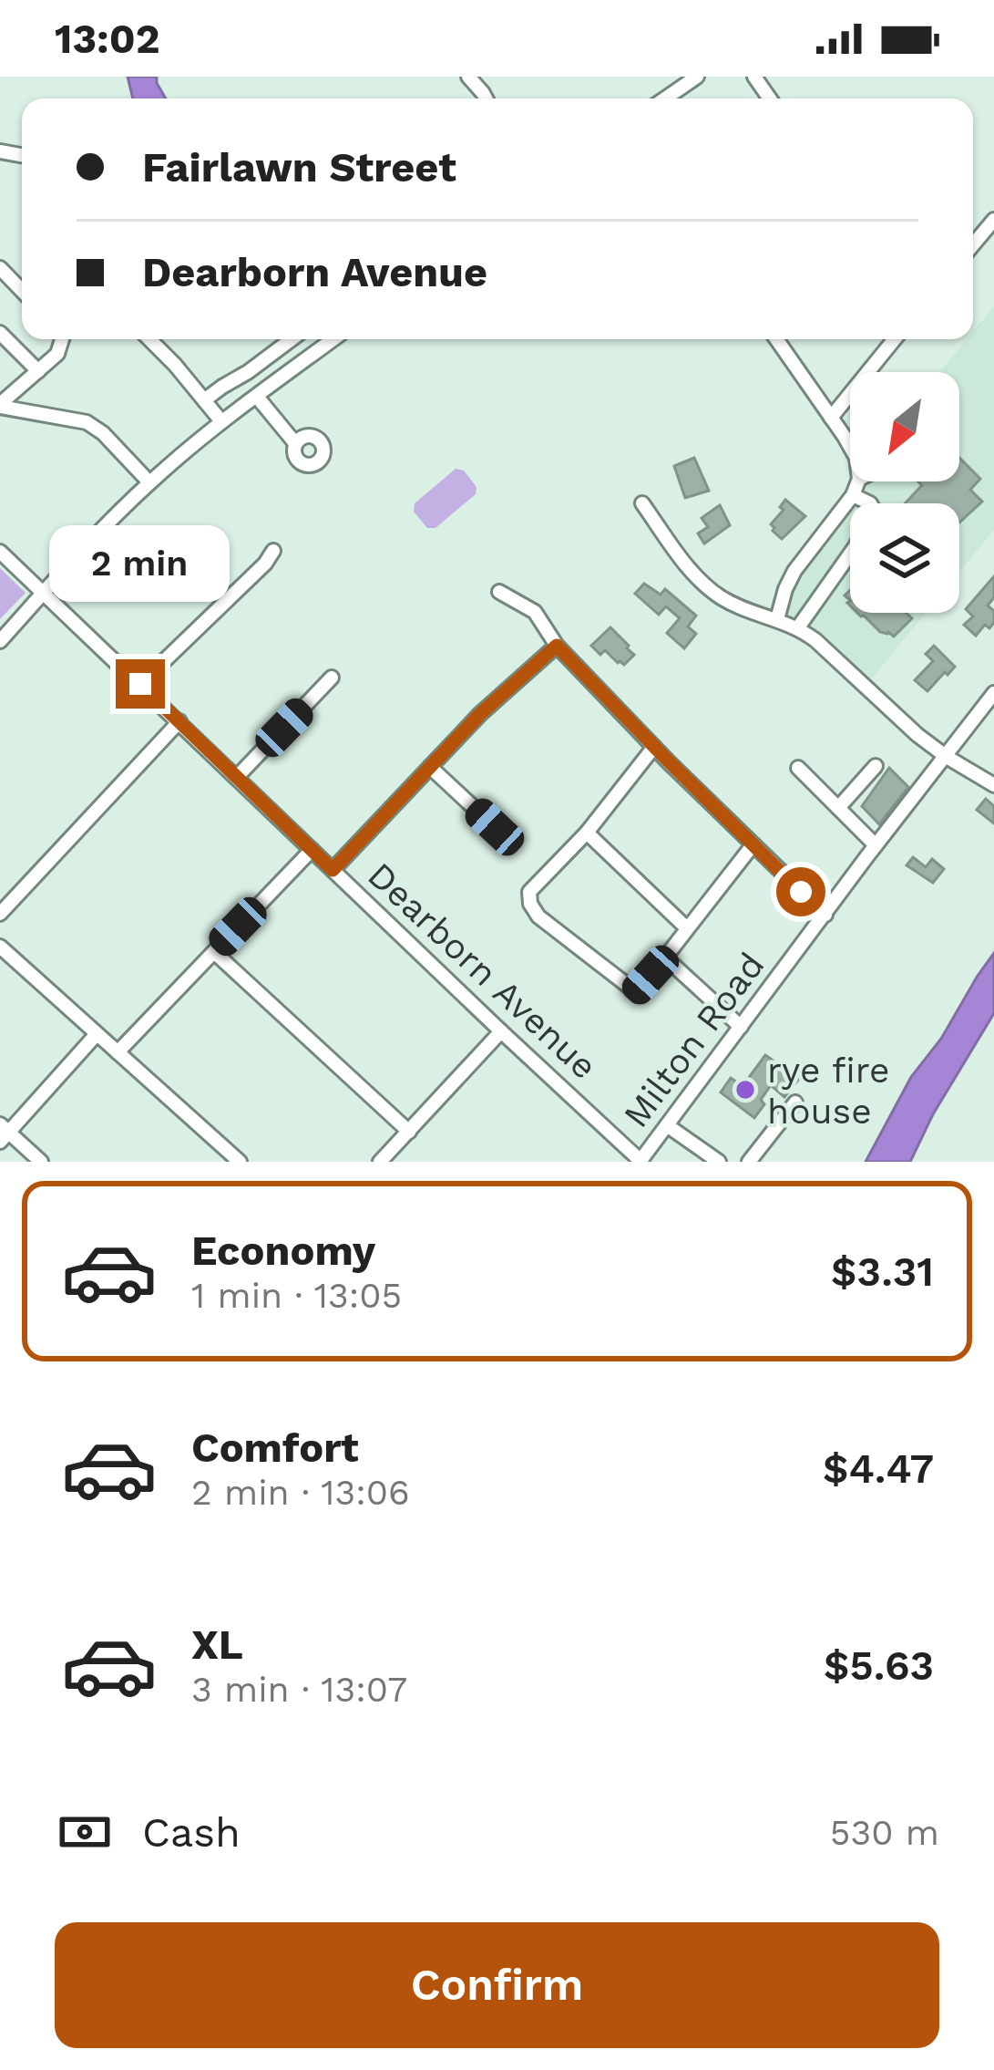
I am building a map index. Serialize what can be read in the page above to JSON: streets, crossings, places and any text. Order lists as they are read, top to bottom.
{
  "streets": {
    "street": ["Dearborn Avenue", "Milton Road"]
  },
  "crossings": [
    ["Dearborn Avenue", "Milton Road"]
  ],
  "places": ["rye fire house"],
  "north": "bottom left",
  "page": {
    "status": "13:02",
    "banner": ["Fairlawn Street", "Dearborn Avenue"],
    "bubble": "2 min",
    "list": [
      {
        "name": "Economy",
        "note": "1 min · 13:05",
        "value": "$3.31"
      },
      {
        "name": "Comfort",
        "note": "2 min · 13:06",
        "value": "$4.47"
      },
      {
        "name": "XL",
        "note": "3 min · 13:07",
        "value": "$5.63"
      }
    ],
    "pay": ["Cash", "530 m"],
    "buttons": "Confirm"
  }
}
